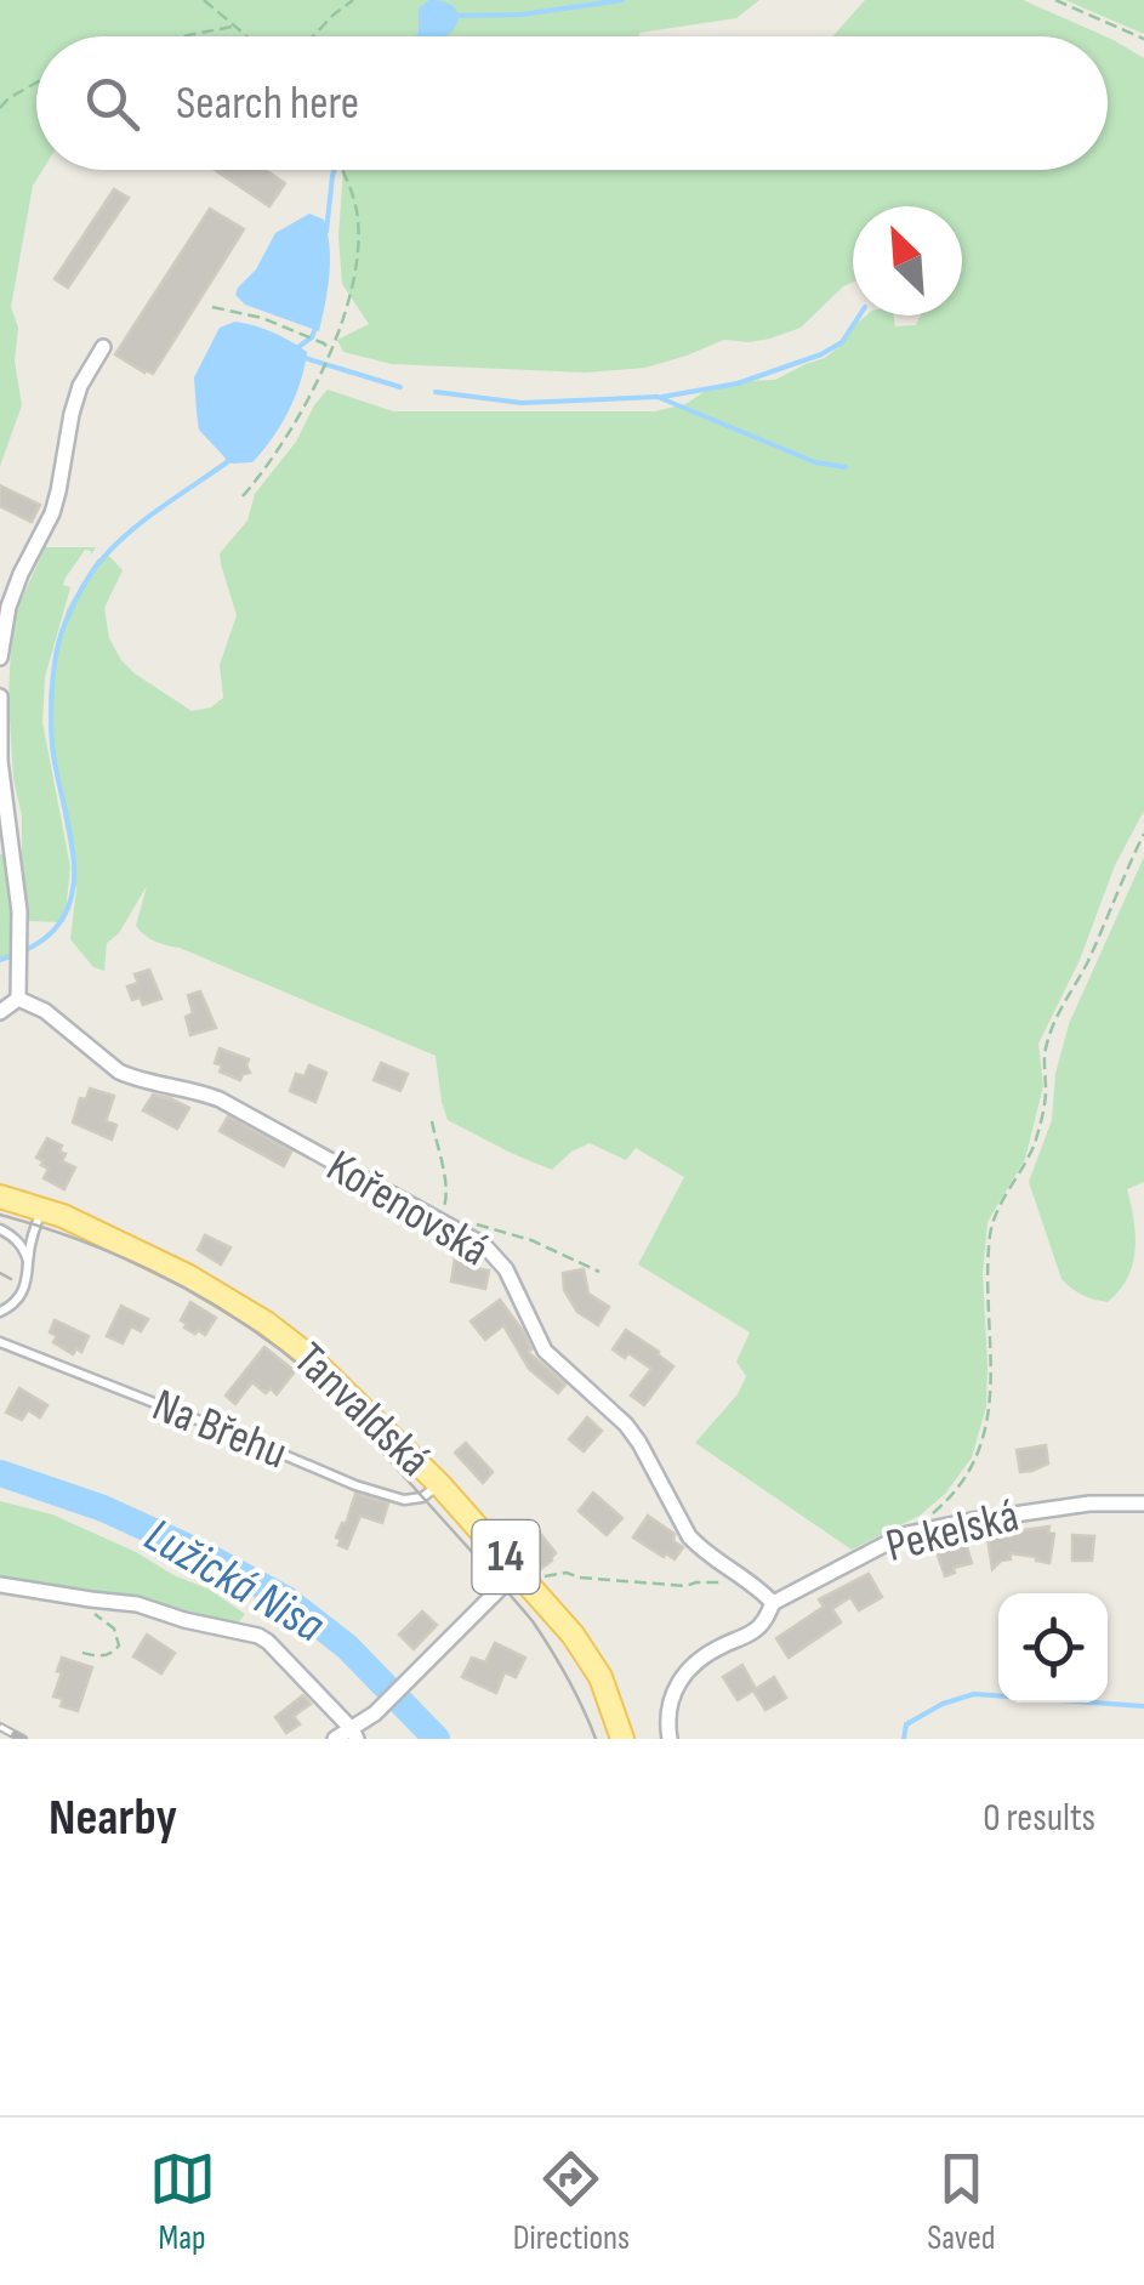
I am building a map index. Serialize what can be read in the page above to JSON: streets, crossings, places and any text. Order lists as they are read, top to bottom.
{
  "streets": {
    "main road": ["Tanvaldská", "14"],
    "street": ["Kořenovská", "Pekelská"],
    "lane": ["Na Břehu"]
  },
  "crossings": [
    ["Kořenovská", "Pekelská"],
    ["Tanvaldská", "Na Břehu"]
  ],
  "water": ["Lužická Nisa"],
  "north": "top left",
  "page": {
    "search": "Search here",
    "heading": ["Nearby", "0 results"],
    "nav": ["Map", "Directions", "Saved"]
  }
}
